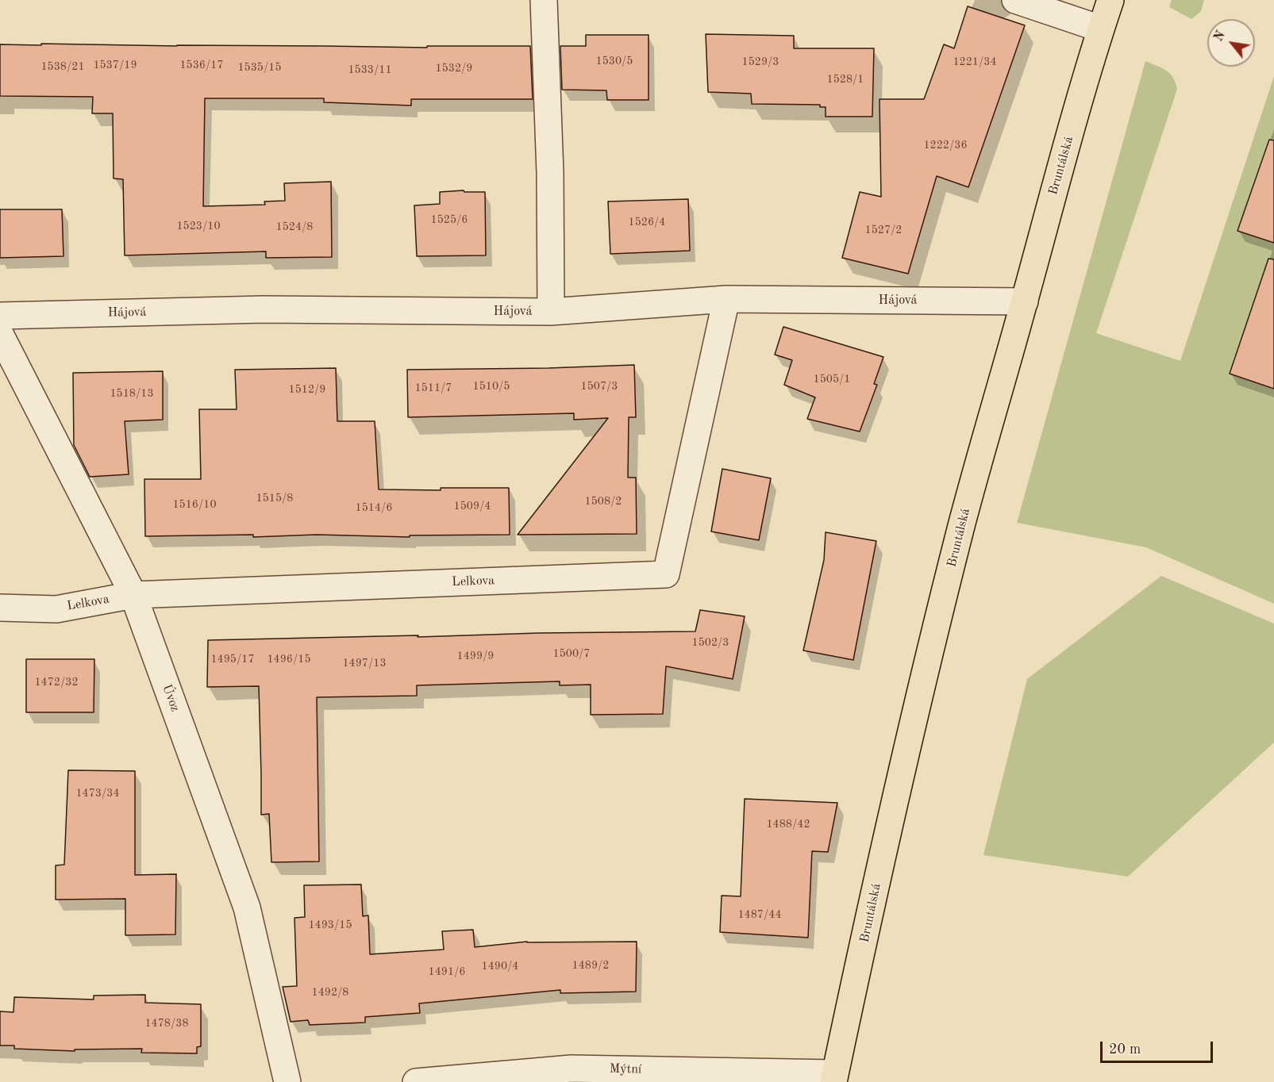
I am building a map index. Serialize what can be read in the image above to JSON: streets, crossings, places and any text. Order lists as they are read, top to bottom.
{
  "streets": {
    "main road": ["Bruntálská"],
    "street": [
      "Hájová",
      "Lelkova",
      "Úvoz",
      "Mýtní"
    ]
  },
  "crossings": [
    ["Bruntálská", "Hájová"],
    ["Bruntálská", "Mýtní"],
    ["Hájová", "Lelkova"],
    ["Lelkova", "Úvoz"]
  ],
  "house_numbers": [
    "1530/5",
    "1529/3",
    "1221/34",
    "1537/19",
    "1536/17",
    "1538/21",
    "1535/15",
    "1532/9",
    "1533/11",
    "1528/1",
    "1222/36",
    "1525/6",
    "1526/4",
    "1523/10",
    "1524/8",
    "1527/2",
    "1505/1",
    "1510/5",
    "1507/3",
    "1511/7",
    "1512/9",
    "1518/13",
    "1515/8",
    "1508/2",
    "1516/10",
    "1509/4",
    "1514/6",
    "1502/3",
    "1500/7",
    "1499/9",
    "1495/17",
    "1496/15",
    "1497/13",
    "1472/32",
    "1473/34",
    "1488/42",
    "1487/44",
    "1493/15",
    "1489/2",
    "1490/4",
    "1491/6",
    "1492/8",
    "1478/38"
  ],
  "scale_bar": "20 m",
  "north": "top left"
}
